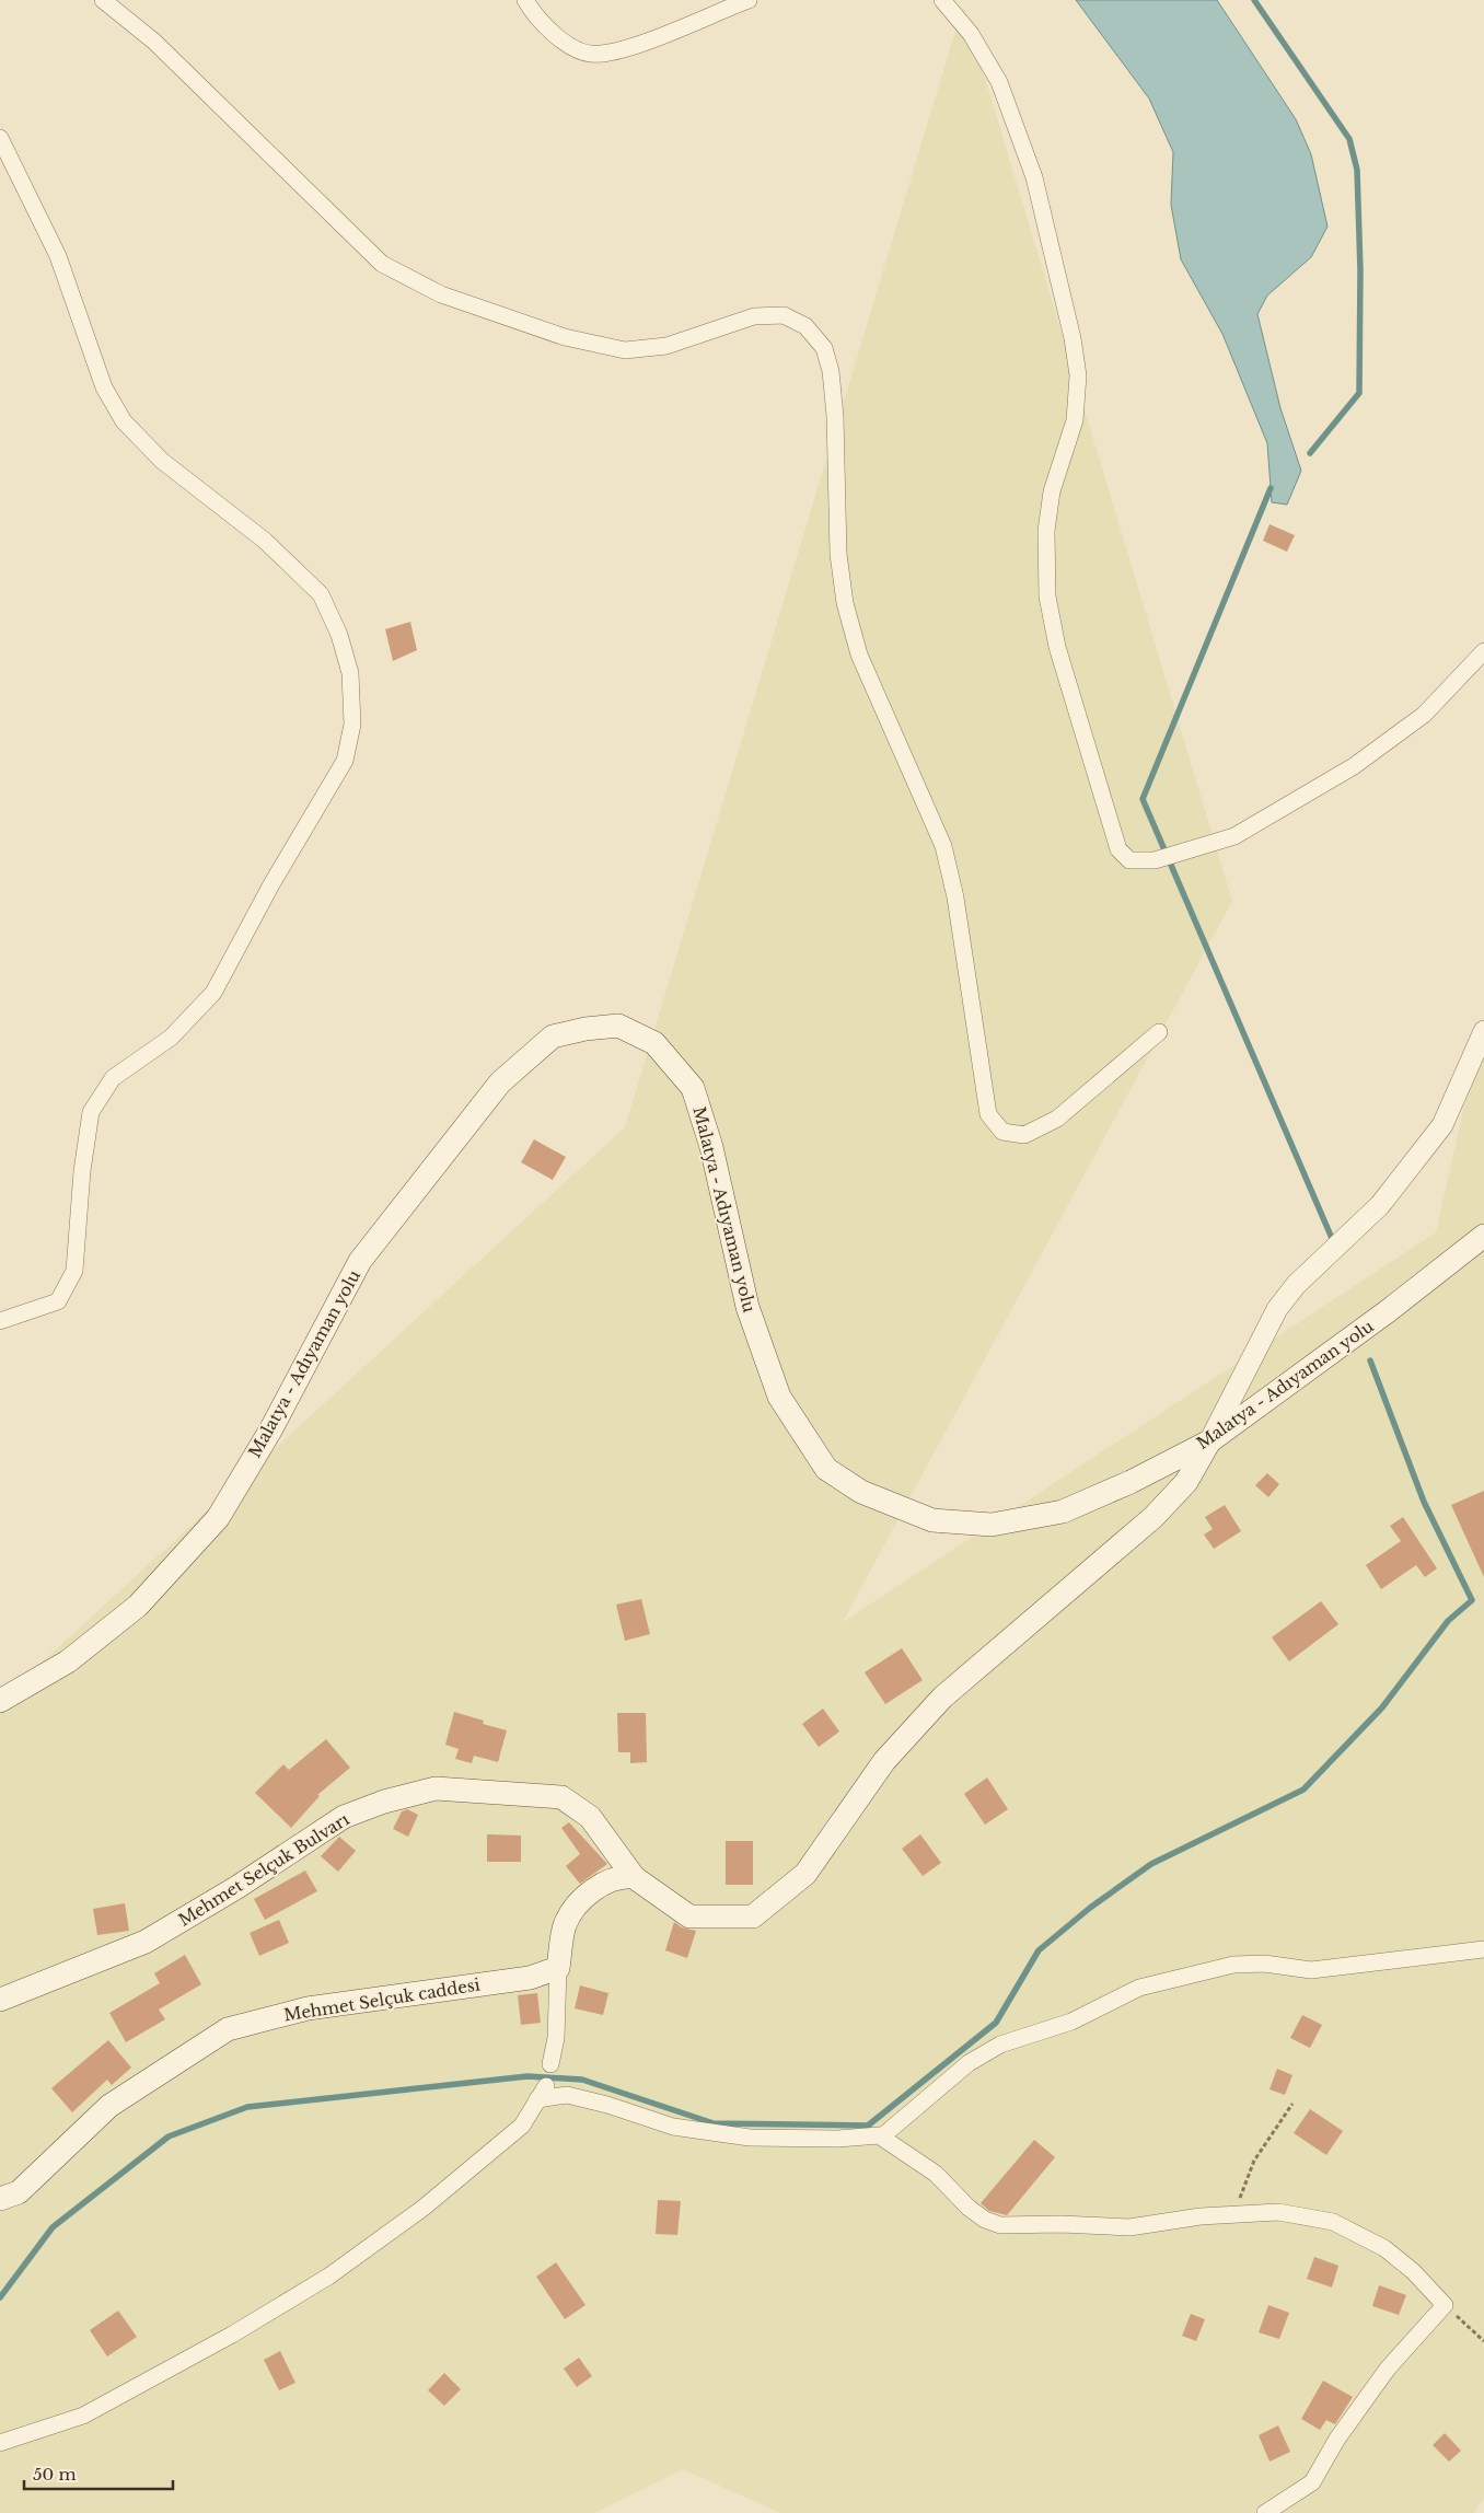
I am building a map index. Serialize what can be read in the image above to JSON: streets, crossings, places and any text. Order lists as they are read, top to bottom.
{
  "streets": {
    "main road": ["Malatya - Adıyaman yolu", "Mehmet Selçuk Bulvarı", "Mehmet Selçuk caddesi"]
  },
  "crossings": [
    ["Malatya - Adıyaman yolu", "Mehmet Selçuk Bulvarı"]
  ],
  "scale_bar": "50 m"
}
